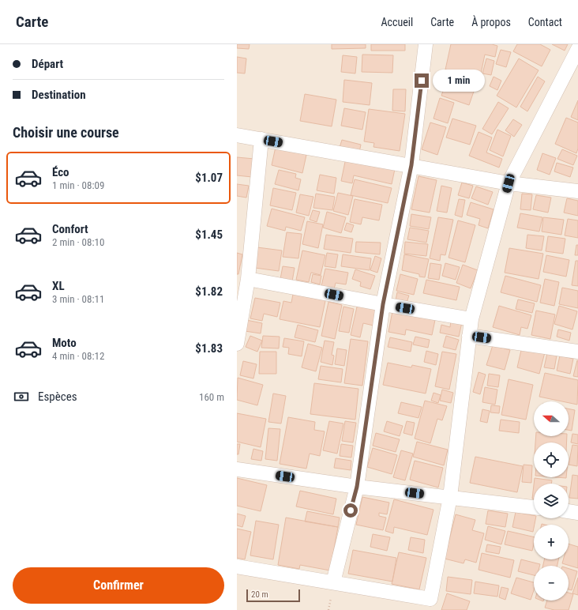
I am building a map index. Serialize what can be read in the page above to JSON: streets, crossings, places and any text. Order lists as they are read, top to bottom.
{
  "scale_bar": "20 m",
  "north": "left",
  "page": {
    "header": "Carte",
    "nav": [
      "Accueil",
      "Carte",
      "À propos",
      "Contact"
    ],
    "banner": ["Départ", "Destination"],
    "bubble": "1 min",
    "heading": "Choisir une course",
    "list": [
      {
        "name": "Éco",
        "note": "1 min · 08:09",
        "value": "$1.07"
      },
      {
        "name": "Confort",
        "note": "2 min · 08:10",
        "value": "$1.45"
      },
      {
        "name": "XL",
        "note": "3 min · 08:11",
        "value": "$1.82"
      },
      {
        "name": "Moto",
        "note": "4 min · 08:12",
        "value": "$1.83"
      }
    ],
    "pay": ["Espèces", "160 m"],
    "map_buttons": ["+", "−"],
    "buttons": "Confirmer",
    "scale": "20 m"
  }
}
